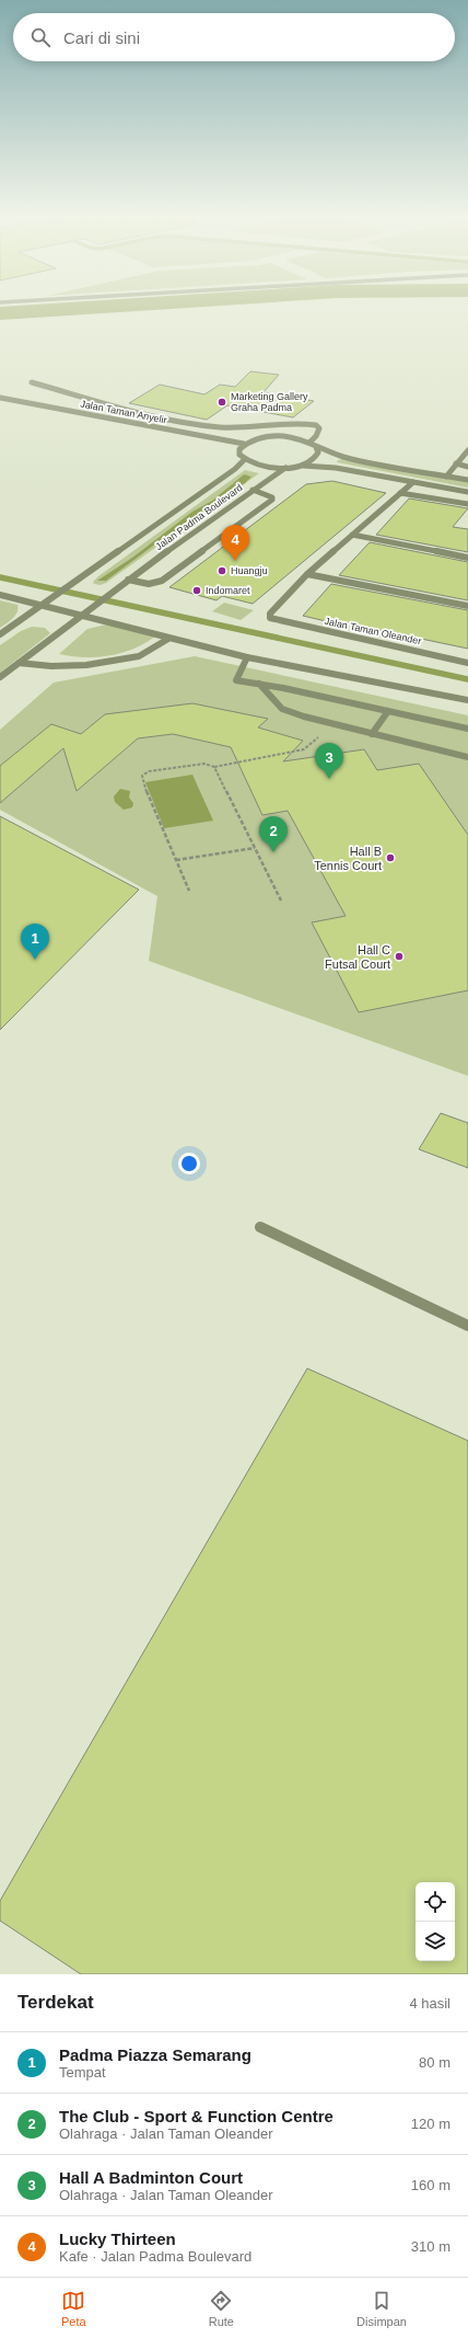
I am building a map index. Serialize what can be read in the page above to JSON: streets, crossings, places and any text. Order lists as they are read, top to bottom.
{
  "streets": {
    "street": ["Jalan Taman Anyelir", "Jalan Padma Boulevard", "Jalan Taman Oleander"]
  },
  "places": [
    "Marketing Gallery Graha Padma",
    "Huangju",
    "Indomaret",
    "Hall B Tennis Court",
    "Hall C Futsal Court"
  ],
  "page": {
    "search": "Cari di sini",
    "pins": [
      "4",
      "3",
      "2",
      "1"
    ],
    "heading": ["Terdekat", "4 hasil"],
    "list": [
      {
        "mark": "1",
        "name": "Padma Piazza Semarang",
        "note": "Tempat",
        "value": "80 m"
      },
      {
        "mark": "2",
        "name": "The Club - Sport & Function Centre",
        "note": "Olahraga · Jalan Taman Oleander",
        "value": "120 m"
      },
      {
        "mark": "3",
        "name": "Hall A Badminton Court",
        "note": "Olahraga · Jalan Taman Oleander",
        "value": "160 m"
      },
      {
        "mark": "4",
        "name": "Lucky Thirteen",
        "note": "Kafe · Jalan Padma Boulevard",
        "value": "310 m"
      }
    ],
    "nav": ["Peta", "Rute", "Disimpan"]
  }
}
